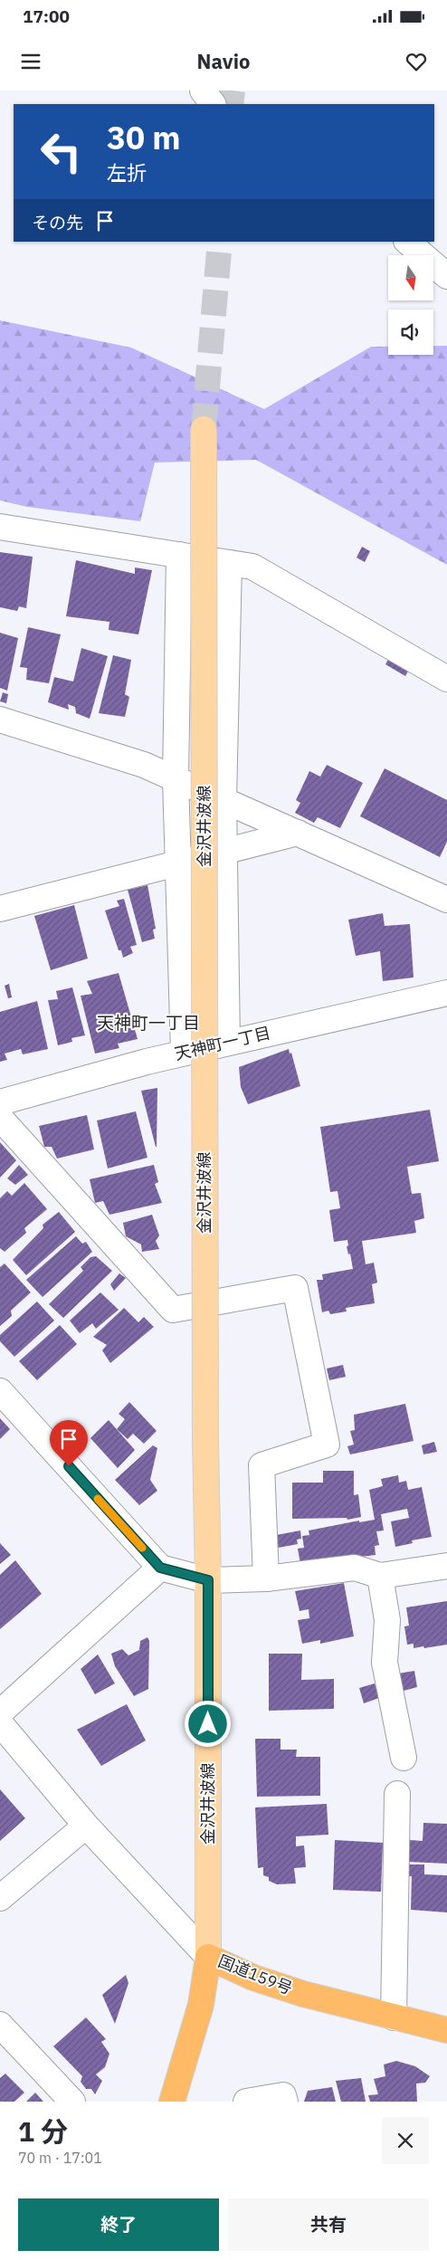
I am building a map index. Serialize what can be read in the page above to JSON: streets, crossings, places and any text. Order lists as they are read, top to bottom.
{
  "streets": {
    "highway": ["国道159号"],
    "main road": ["金沢井波線"],
    "street": ["天神町一丁目"]
  },
  "crossings": [
    ["金沢井波線", "国道159号"]
  ],
  "districts": ["天神町一丁目"],
  "north": "bottom",
  "page": {
    "status": "17:00",
    "header": "Navio",
    "turn": ["30 m", "左折"],
    "then": "その先",
    "heading": ["1 分", "70 m · 17:01"],
    "buttons": ["終了", "共有"]
  }
}
